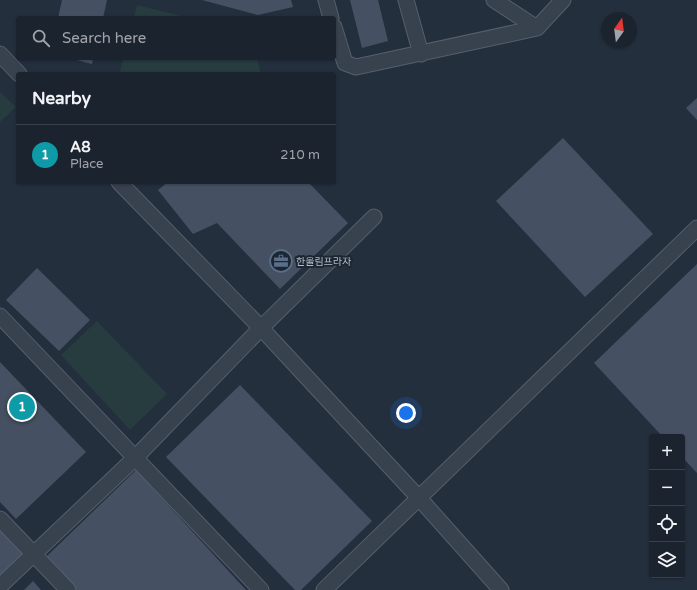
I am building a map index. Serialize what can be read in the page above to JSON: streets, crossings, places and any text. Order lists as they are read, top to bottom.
{
  "places": {
    "office": ["한울림프라자"]
  },
  "north": "top",
  "page": {
    "search": "Search here",
    "heading": "Nearby",
    "list": [
      {
        "mark": "1",
        "name": "A8",
        "note": "Place",
        "value": "210 m"
      }
    ],
    "pins": "1",
    "map_buttons": ["+", "−"]
  }
}
